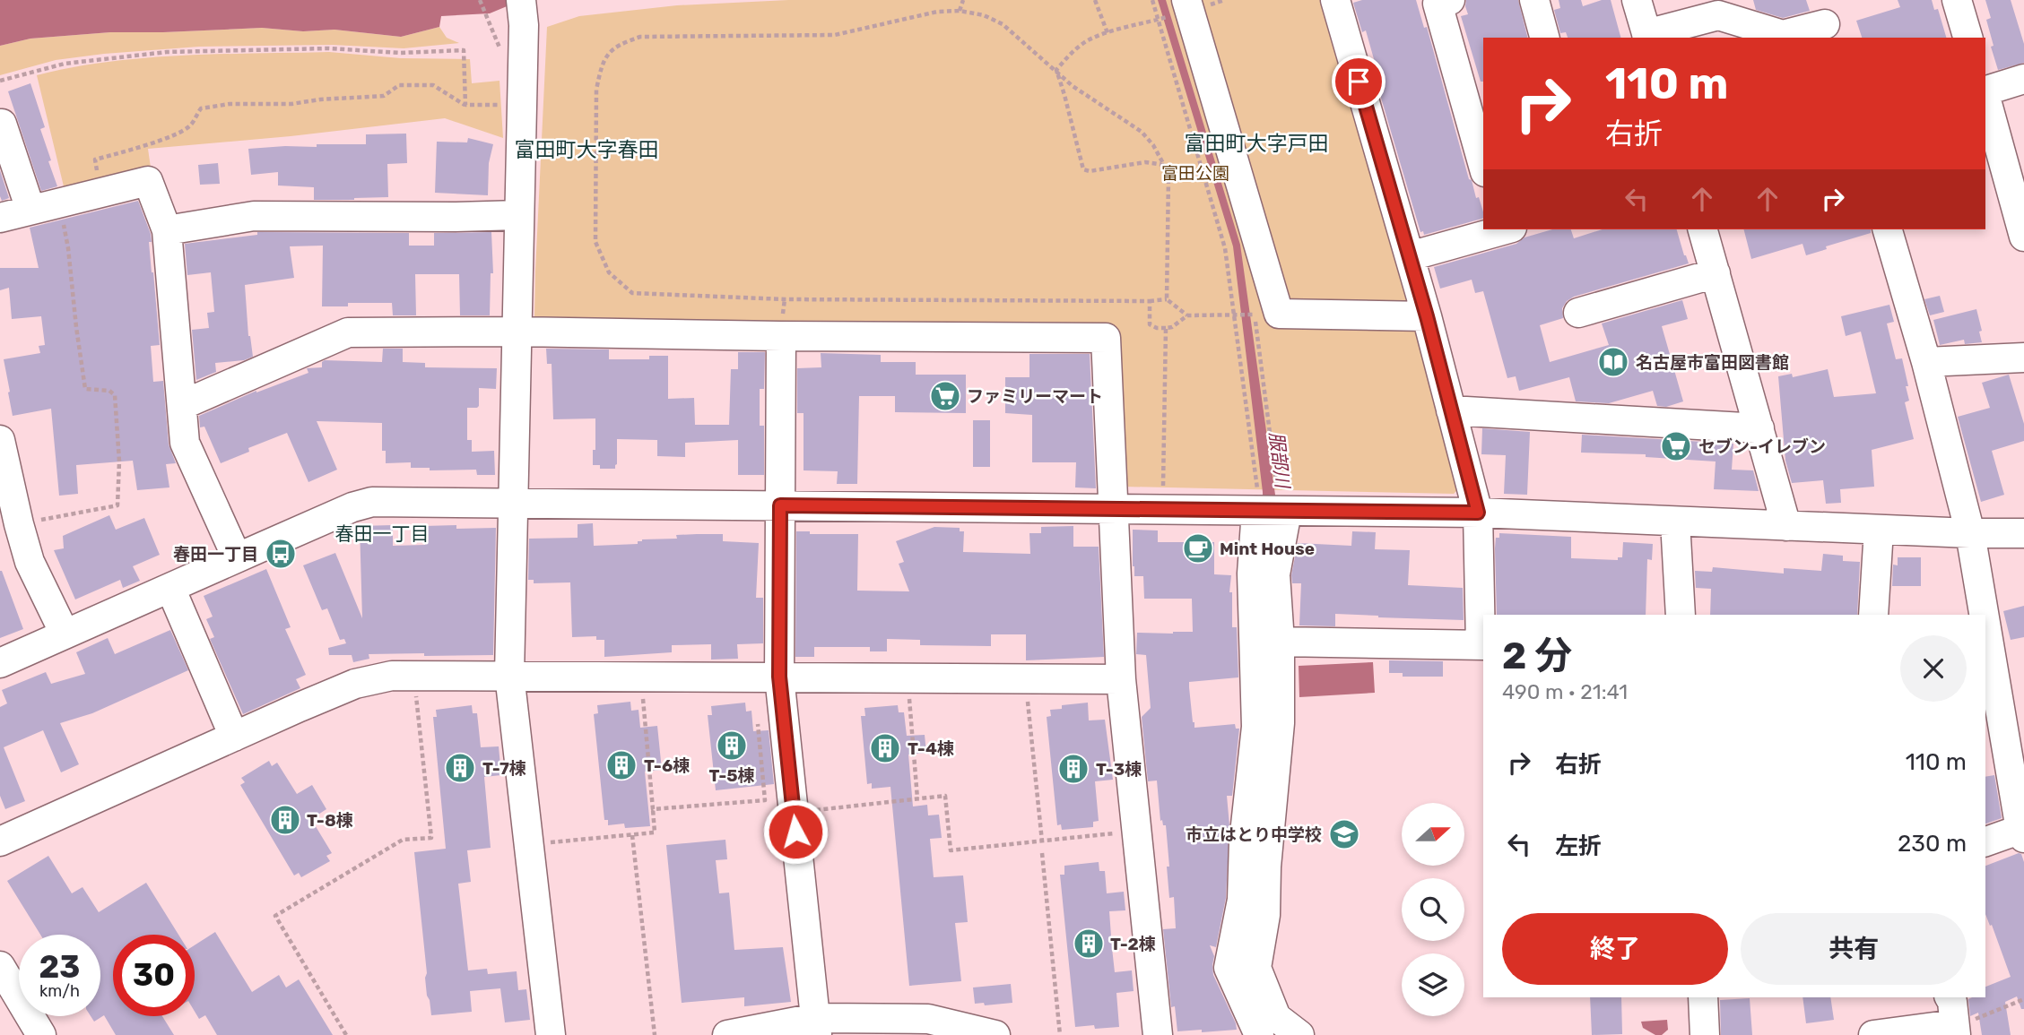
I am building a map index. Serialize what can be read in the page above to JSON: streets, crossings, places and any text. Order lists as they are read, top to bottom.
{
  "districts": ["富田町大字戸田", "富田町大字春田", "春田一丁目"],
  "water": ["服部川"],
  "parks": ["富田公園"],
  "places": {
    "library": ["名古屋市富田図書館"],
    "supermarket": ["ファミリーマート", "セブン-イレブン"],
    "cafe": ["Mint House"],
    "bus stop": ["春田一丁目"],
    "building": [
      "T-5棟",
      "T-4棟",
      "T-6棟",
      "T-7棟",
      "T-3棟",
      "T-8棟",
      "T-2棟"
    ],
    "school or university": ["市立はとり中学校"]
  },
  "north": "right",
  "page": {
    "turn": ["110 m", "右折"],
    "heading": ["2 分", "490 m · 21:41"],
    "list": [
      {
        "name": "右折",
        "value": "110 m"
      },
      {
        "name": "左折",
        "value": "230 m"
      }
    ],
    "buttons": ["終了", "共有"],
    "speed": "23 km/h",
    "limit": "30"
  }
}
